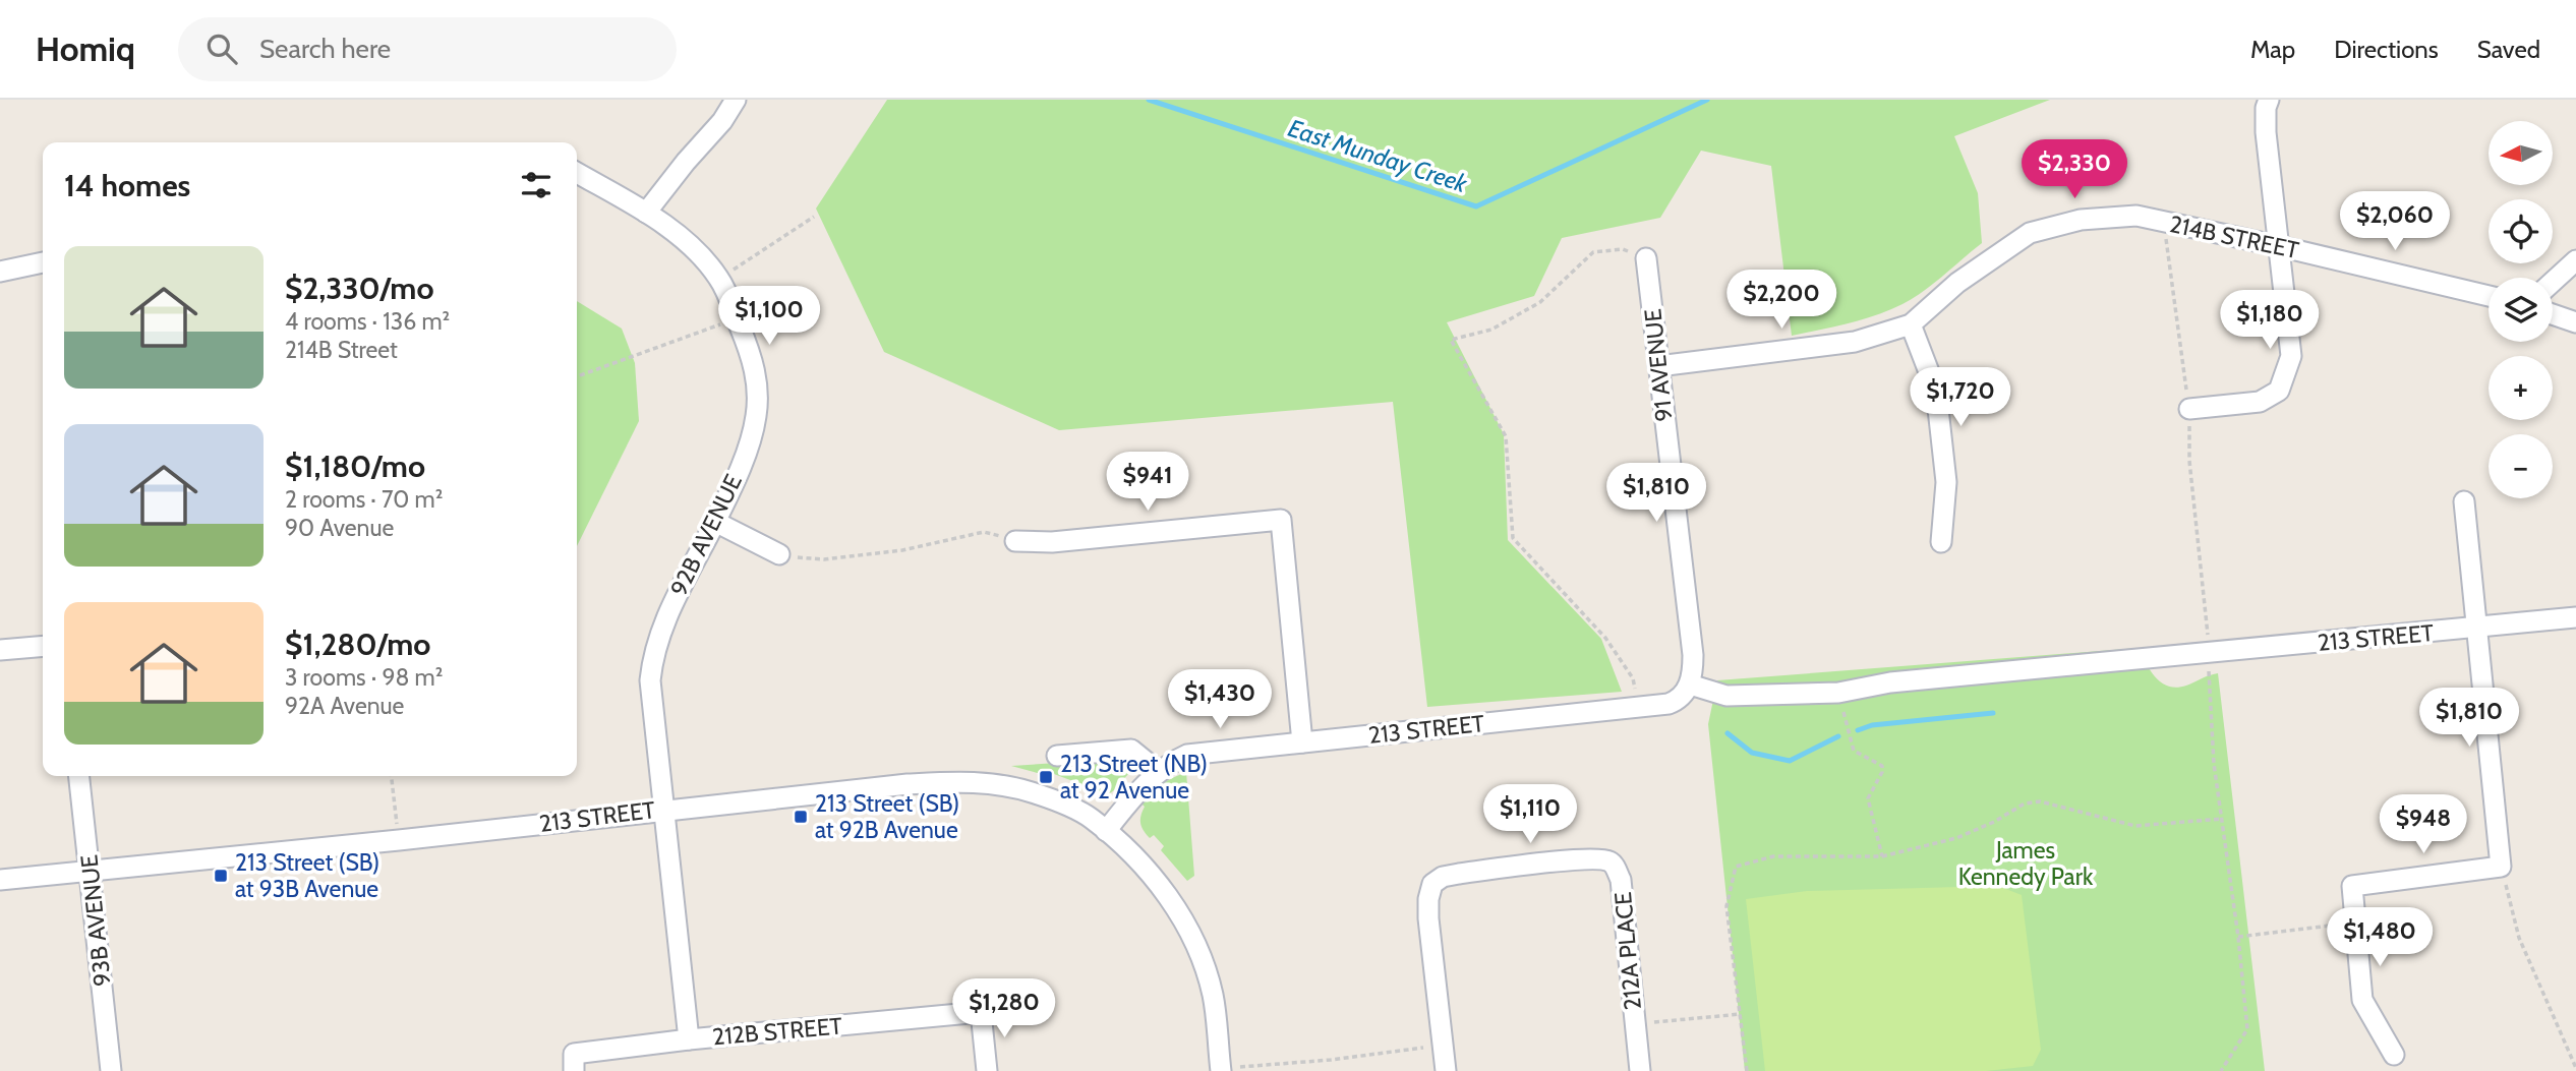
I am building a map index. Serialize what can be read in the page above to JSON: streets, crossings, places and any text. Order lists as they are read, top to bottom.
{
  "streets": {
    "street": [
      "214B STREET",
      "91 AVENUE",
      "92B AVENUE",
      "213 STREET",
      "93B AVENUE",
      "212A PLACE",
      "212B STREET"
    ]
  },
  "crossings": [
    ["214B STREET", "91 AVENUE"],
    ["91 AVENUE", "213 STREET"],
    ["92B AVENUE", "213 STREET"],
    ["92B AVENUE", "212B STREET"],
    ["213 STREET", "93B AVENUE"]
  ],
  "water": ["East Munday Creek"],
  "parks": ["James Kennedy Park"],
  "places": {
    "transit": ["213 Street (NB) at 92 Avenue", "213 Street (SB) at 92B Avenue", "213 Street (SB) at 93B Avenue"]
  },
  "north": "left",
  "page": {
    "header": "Homiq",
    "search": "Search here",
    "nav": ["Map", "Directions", "Saved"],
    "map_buttons": ["+", "−"],
    "price": [
      "$2,330",
      "$2,060",
      "$2,200",
      "$1,100",
      "$1,180",
      "$1,720",
      "$941",
      "$1,810",
      "$1,430",
      "$1,810",
      "$1,110",
      "$948",
      "$1,480",
      "$1,280"
    ],
    "heading": "14 homes",
    "list": [
      {
        "name": "$2,330/mo",
        "note": "4 rooms · 136 m² · 214B Street"
      },
      {
        "name": "$1,180/mo",
        "note": "2 rooms · 70 m² · 90 Avenue"
      },
      {
        "name": "$1,280/mo",
        "note": "3 rooms · 98 m² · 92A Avenue"
      }
    ]
  }
}
